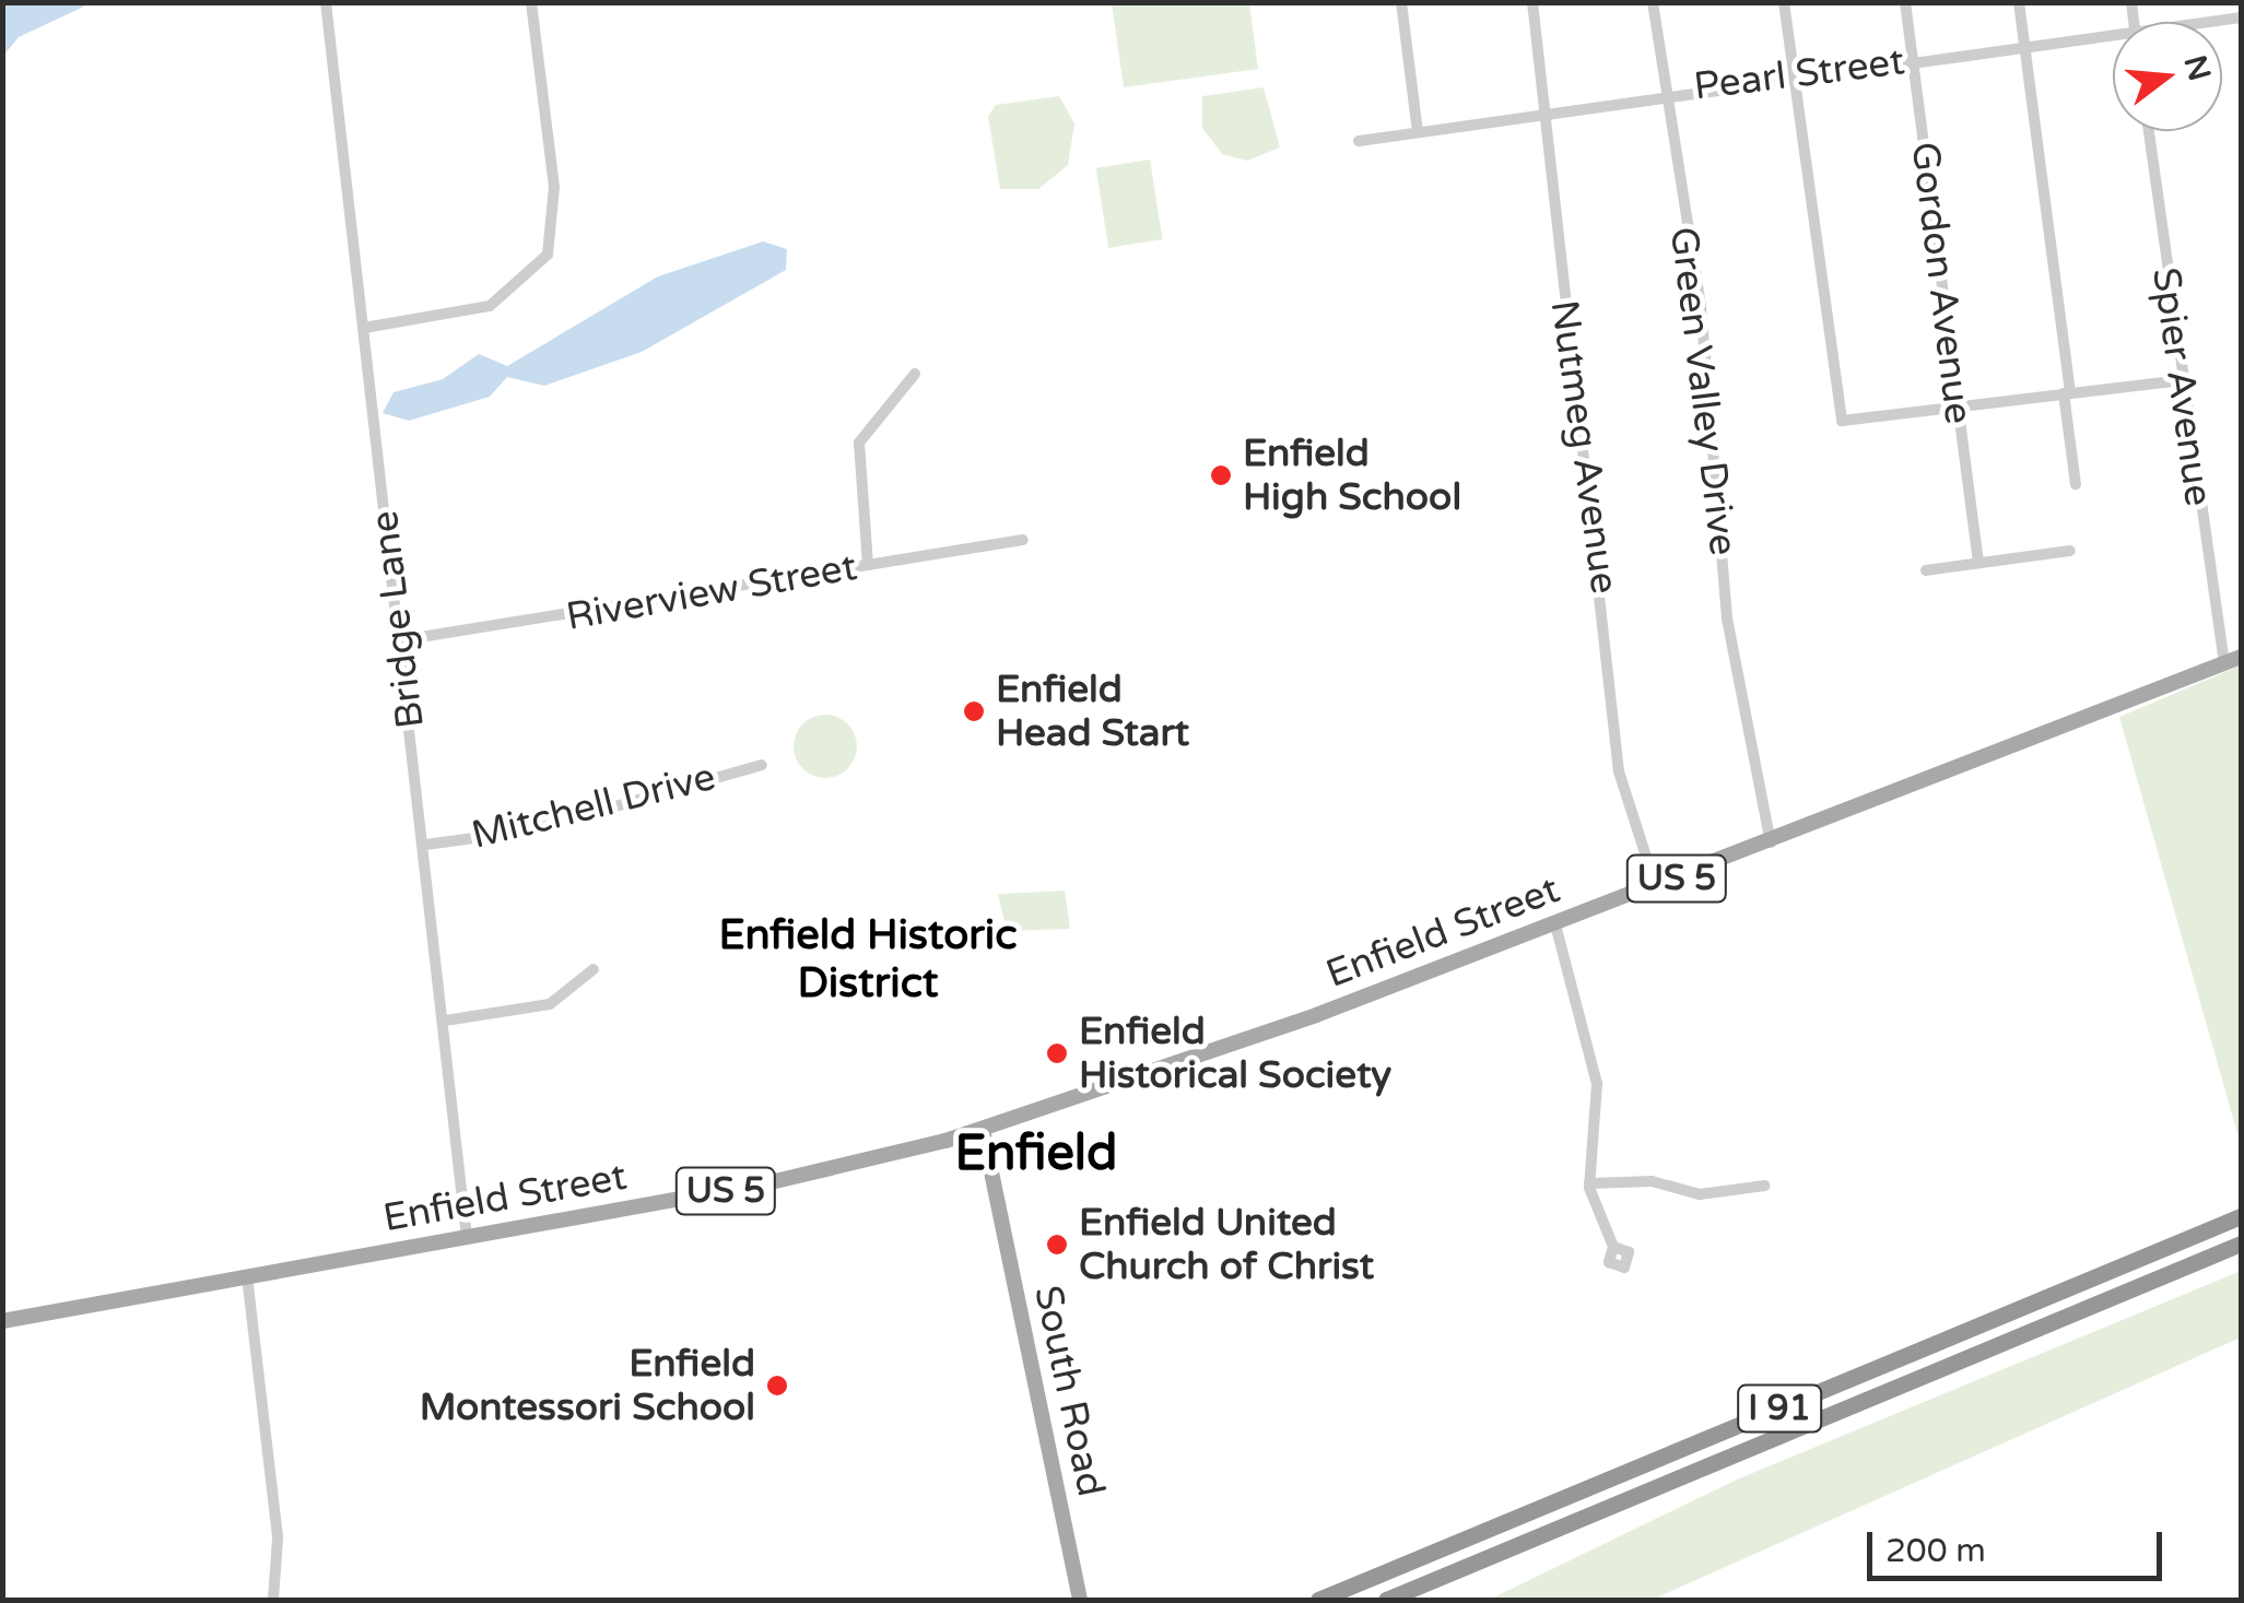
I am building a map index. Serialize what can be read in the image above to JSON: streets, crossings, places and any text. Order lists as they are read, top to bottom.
{
  "streets": {
    "highway": ["I 91"],
    "main road": ["US 5", "Enfield Street", "South Road"],
    "street": [
      "Pearl Street",
      "Gordon Avenue",
      "Spier Avenue",
      "Green Valley Drive",
      "Nutmeg Avenue",
      "Riverview Street",
      "Bridge Lane",
      "Mitchell Drive"
    ]
  },
  "crossings": [
    ["Pearl Street", "Gordon Avenue"],
    ["Pearl Street", "Green Valley Drive"],
    ["Pearl Street", "Nutmeg Avenue"],
    ["Spier Avenue", "Enfield Street"],
    ["Green Valley Drive", "Enfield Street"],
    ["Nutmeg Avenue", "Enfield Street"],
    ["Riverview Street", "Bridge Lane"],
    ["Bridge Lane", "Mitchell Drive"],
    ["Bridge Lane", "Enfield Street"],
    ["Enfield Street", "South Road"]
  ],
  "districts": ["Enfield Historic District", "Enfield"],
  "places": [
    "Enfield High School",
    "Enfield Head Start",
    "Enfield Historical Society",
    "Enfield United Church of Christ",
    "Enfield Montessori School"
  ],
  "scale_bar": "200 m",
  "north": "right"
}
